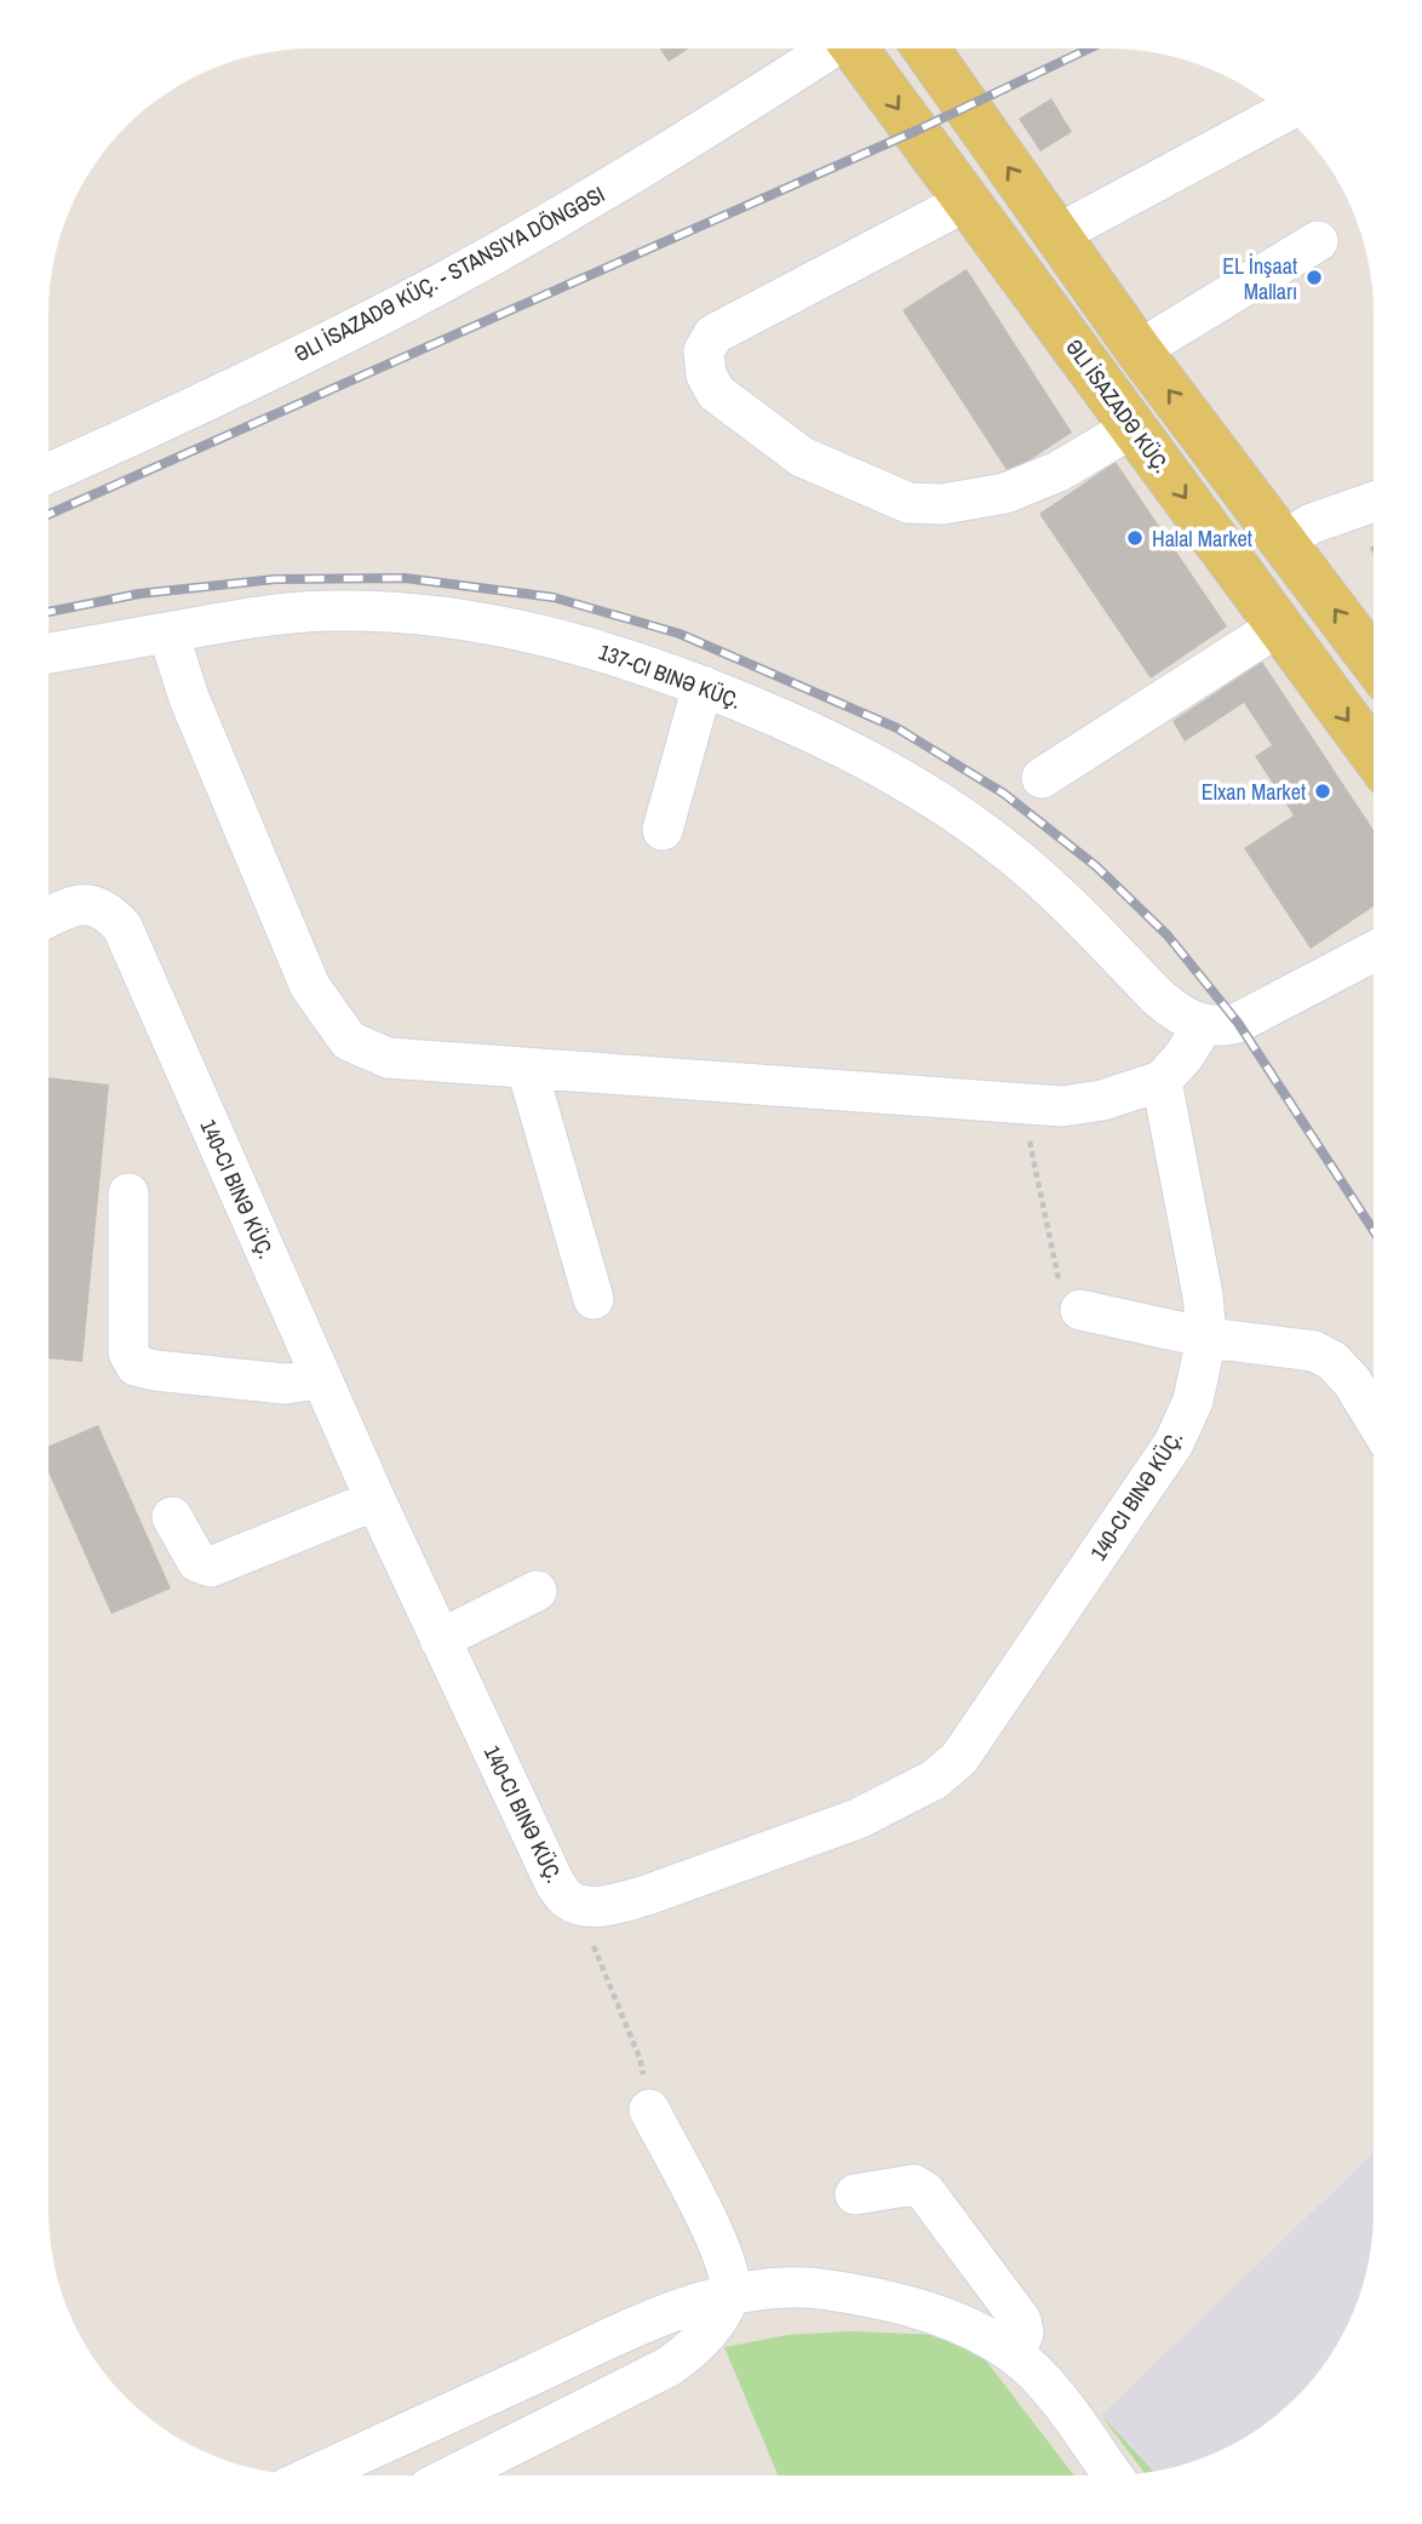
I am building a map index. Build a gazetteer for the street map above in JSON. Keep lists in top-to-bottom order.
{
  "streets": {
    "main road": ["ƏLI İSAZADƏ KÜÇ."],
    "street": ["ƏLI İSAZADƏ KÜÇ. - STANSIYA DÖNGƏSI", "137-CI BINƏ KÜÇ."]
  },
  "places": ["EL İnşaat Malları", "Halal Market", "Elxan Market"]
}
